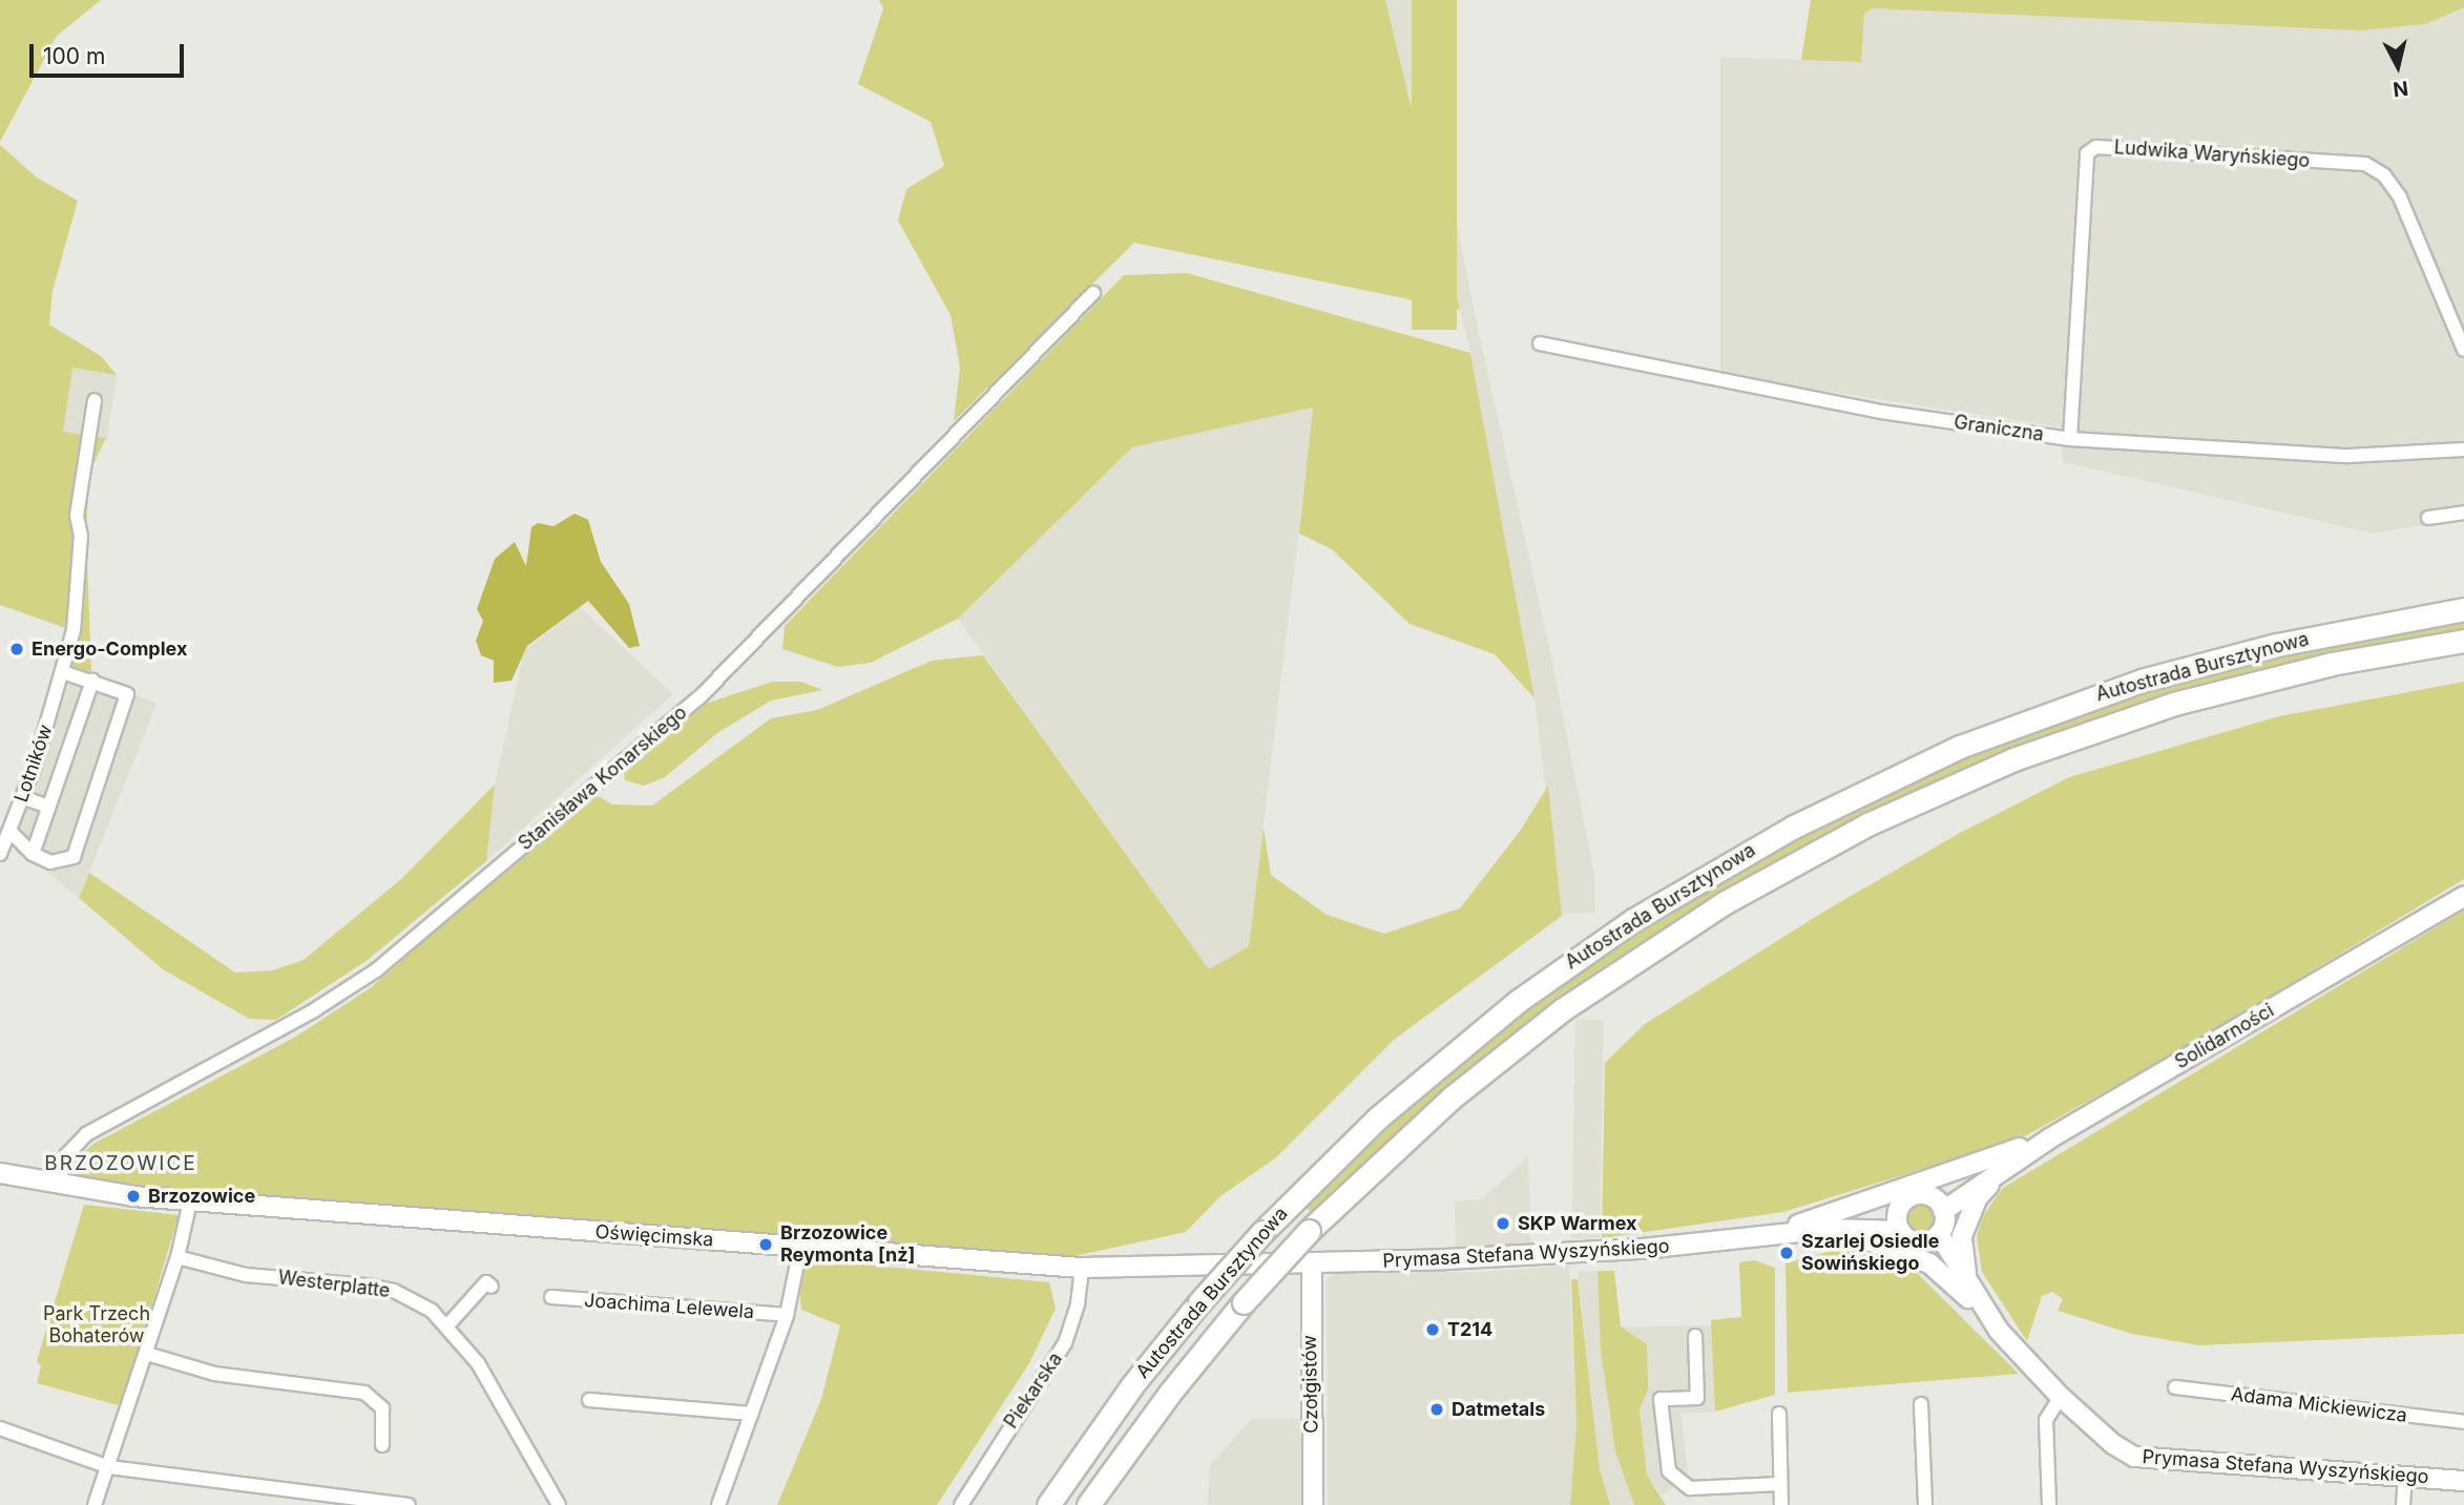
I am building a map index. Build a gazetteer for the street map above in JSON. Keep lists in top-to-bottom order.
{
  "streets": {
    "highway": ["Autostrada Bursztynowa"],
    "street": [
      "Ludwika Waryńskiego",
      "Graniczna",
      "Lotników",
      "Stanisława Konarskiego",
      "Solidarności",
      "Oświęcimska",
      "Prymasa Stefana Wyszyńskiego",
      "Westerplatte",
      "Joachima Lelewela",
      "Czołgistów",
      "Piekarska",
      "Adama Mickiewicza"
    ]
  },
  "crossings": [
    ["Ludwika Waryńskiego", "Graniczna"],
    ["Stanisława Konarskiego", "Oświęcimska"],
    ["Solidarności", "Prymasa Stefana Wyszyńskiego"],
    ["Oświęcimska", "Prymasa Stefana Wyszyńskiego"],
    ["Oświęcimska", "Czołgistów"],
    ["Oświęcimska", "Piekarska"],
    ["Prymasa Stefana Wyszyńskiego", "Czołgistów"]
  ],
  "districts": ["BRZOZOWICE"],
  "parks": ["Park Trzech Bohaterów"],
  "places": [
    "Energo-Complex",
    "Brzozowice",
    "SKP Warmex",
    "Brzozowice Reymonta [nż]",
    "Szarlej Osiedle Sowińskiego",
    "T214",
    "Datmetals"
  ],
  "scale_bar": "100 m",
  "north": "bottom"
}
